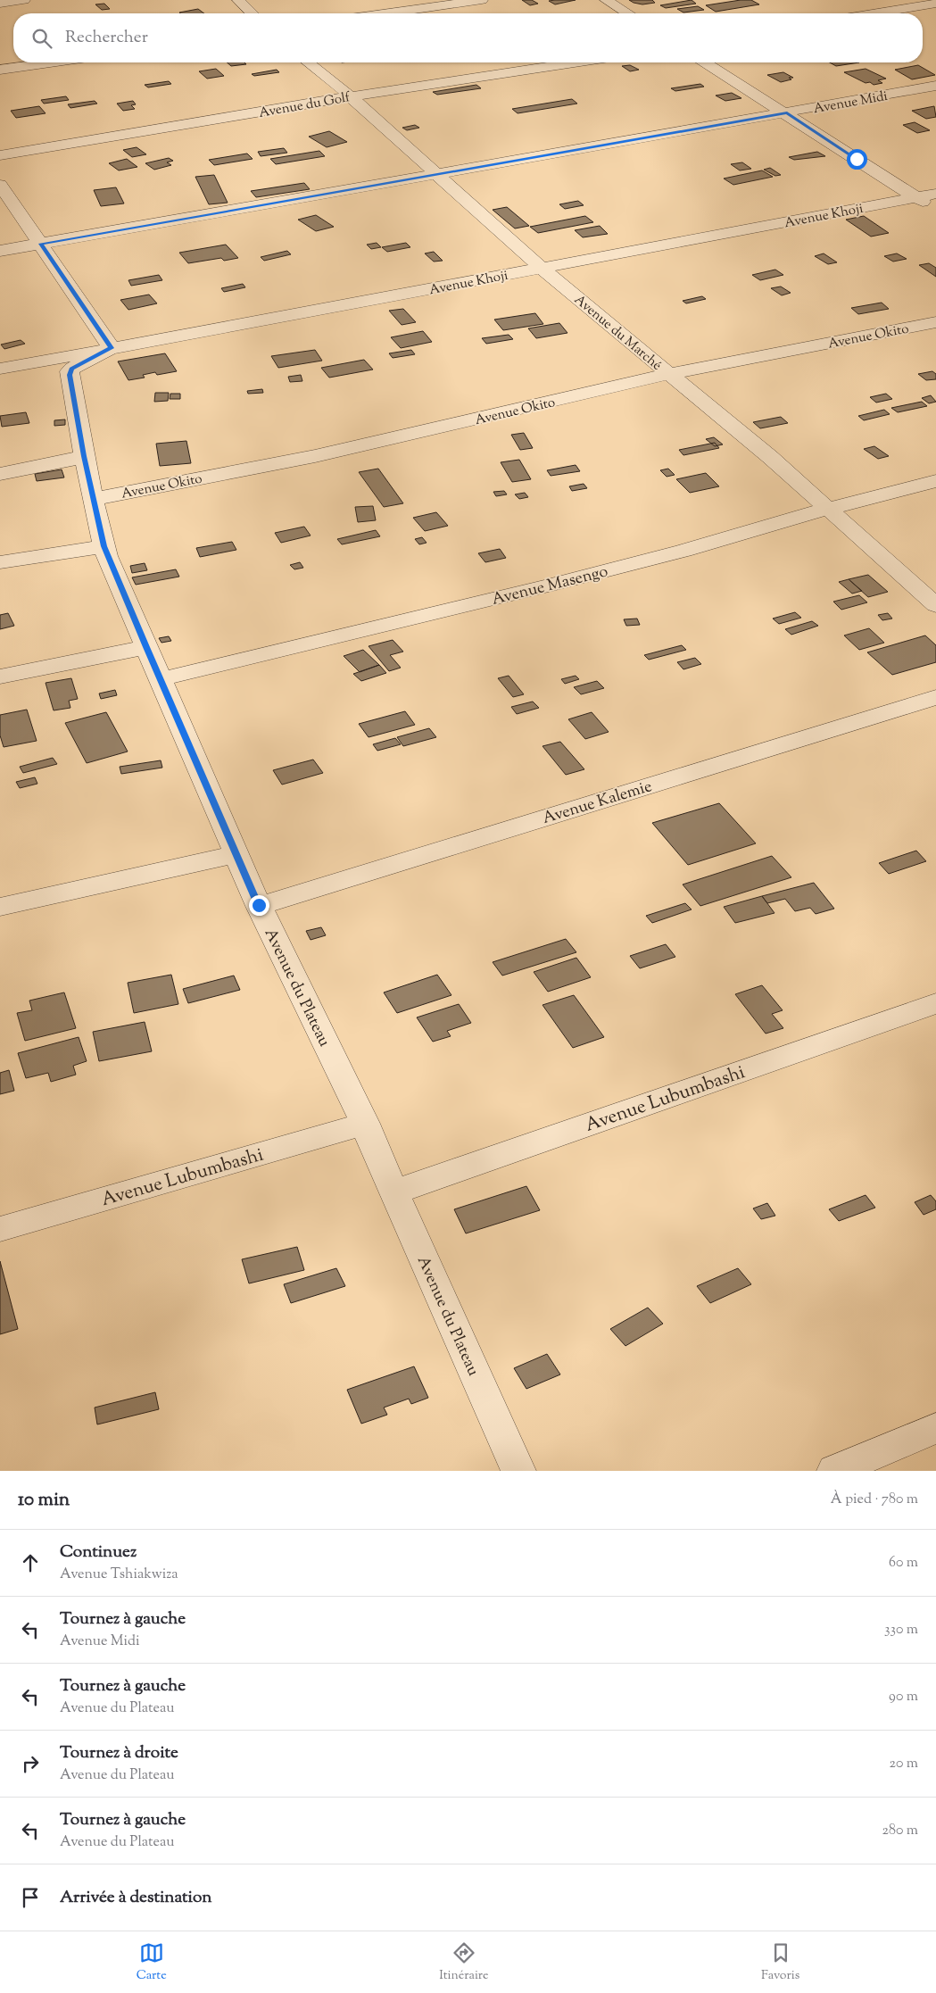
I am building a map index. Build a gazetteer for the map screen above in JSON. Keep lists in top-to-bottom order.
{
  "streets": {
    "street": [
      "Avenue Midi",
      "Avenue du Golf",
      "Avenue Khoji",
      "Avenue du Marché",
      "Avenue Okito",
      "Avenue Masengo",
      "Avenue Kalemie",
      "Avenue du Plateau",
      "Avenue Lubumbashi"
    ]
  },
  "crossings": [
    ["Avenue Midi", "Avenue du Marché"],
    ["Avenue du Golf", "Avenue du Marché"],
    ["Avenue Khoji", "Avenue du Marché"],
    ["Avenue Khoji", "Avenue du Plateau"],
    ["Avenue du Marché", "Avenue Okito"],
    ["Avenue du Marché", "Avenue Masengo"],
    ["Avenue Okito", "Avenue du Plateau"],
    ["Avenue Masengo", "Avenue du Plateau"],
    ["Avenue Kalemie", "Avenue du Plateau"],
    ["Avenue du Plateau", "Avenue Lubumbashi"]
  ],
  "page": {
    "search": "Rechercher",
    "heading": ["10 min", "À pied · 780 m"],
    "list": [
      ["Continuez", "Avenue Tshiakwiza", "60 m"],
      ["Tournez à gauche", "Avenue Midi", "330 m"],
      ["Tournez à gauche", "Avenue du Plateau", "90 m"],
      ["Tournez à droite", "Avenue du Plateau", "20 m"],
      ["Tournez à gauche", "Avenue du Plateau", "280 m"],
      "Arrivée à destination"
    ],
    "nav": ["Carte", "Itinéraire", "Favoris"]
  }
}
